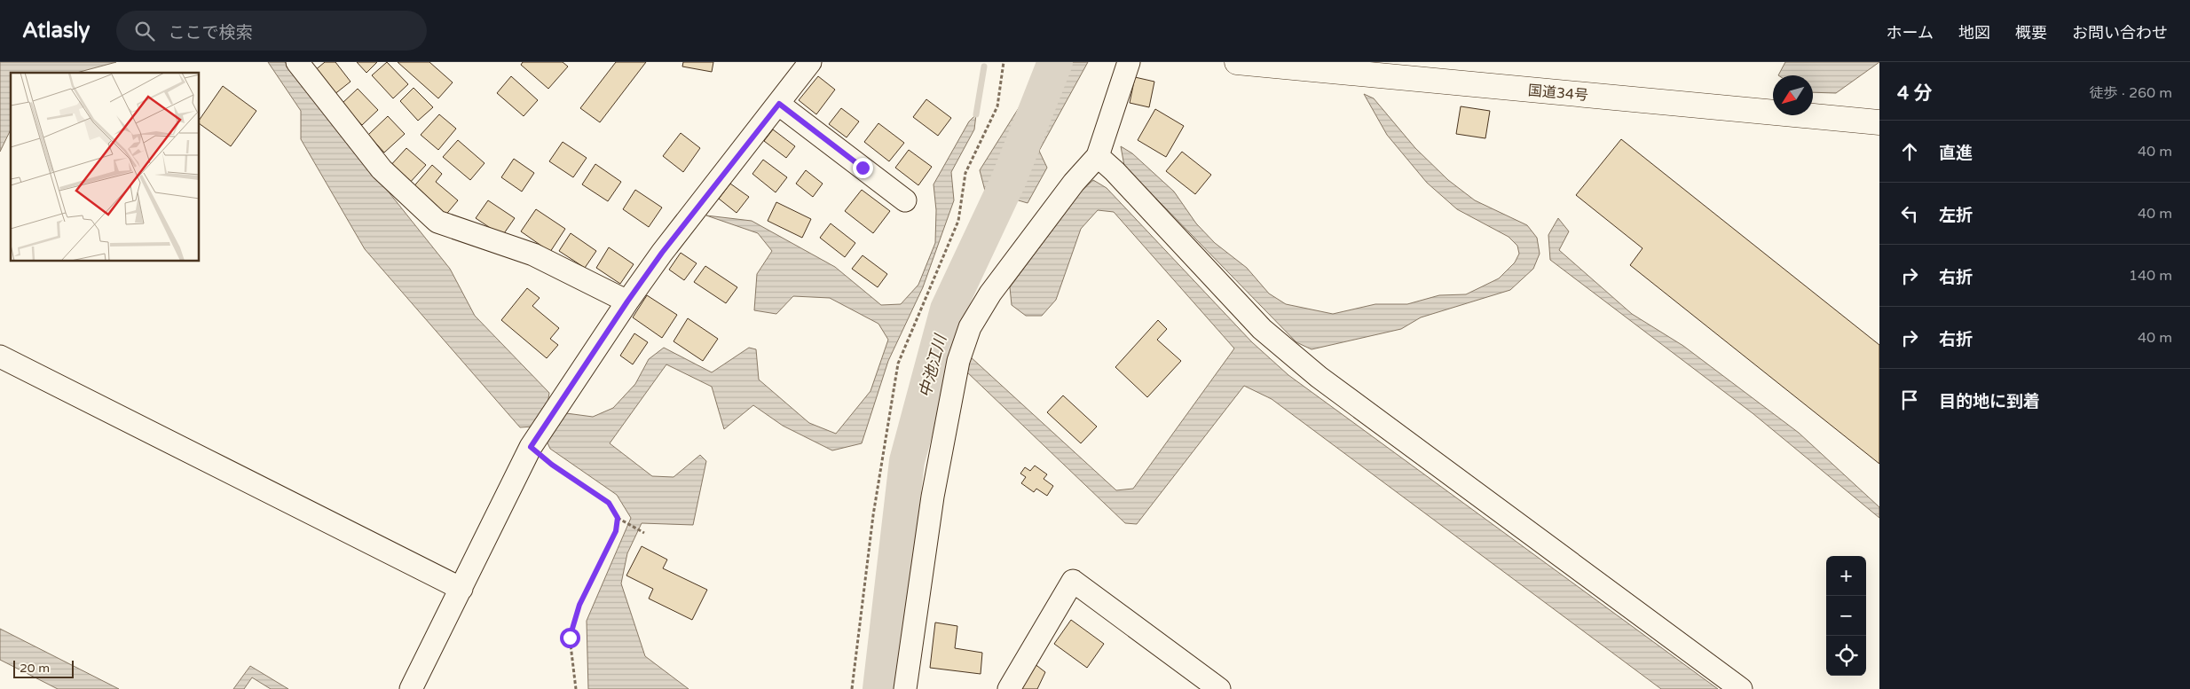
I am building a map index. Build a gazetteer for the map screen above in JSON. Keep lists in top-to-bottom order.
{
  "streets": {
    "highway": ["国道34号"]
  },
  "water": ["中池江川"],
  "scale_bar": "20 m",
  "north": "bottom left",
  "page": {
    "header": "Atlasly",
    "search": "ここで検索",
    "nav": [
      "ホーム",
      "地図",
      "概要",
      "お問い合わせ"
    ],
    "heading": ["4 分", "徒歩 · 260 m"],
    "list": [
      ["直進", "40 m"],
      ["左折", "40 m"],
      ["右折", "140 m"],
      ["右折", "40 m"],
      "目的地に到着"
    ],
    "map_buttons": ["+", "−"],
    "scale": "20 m"
  }
}
